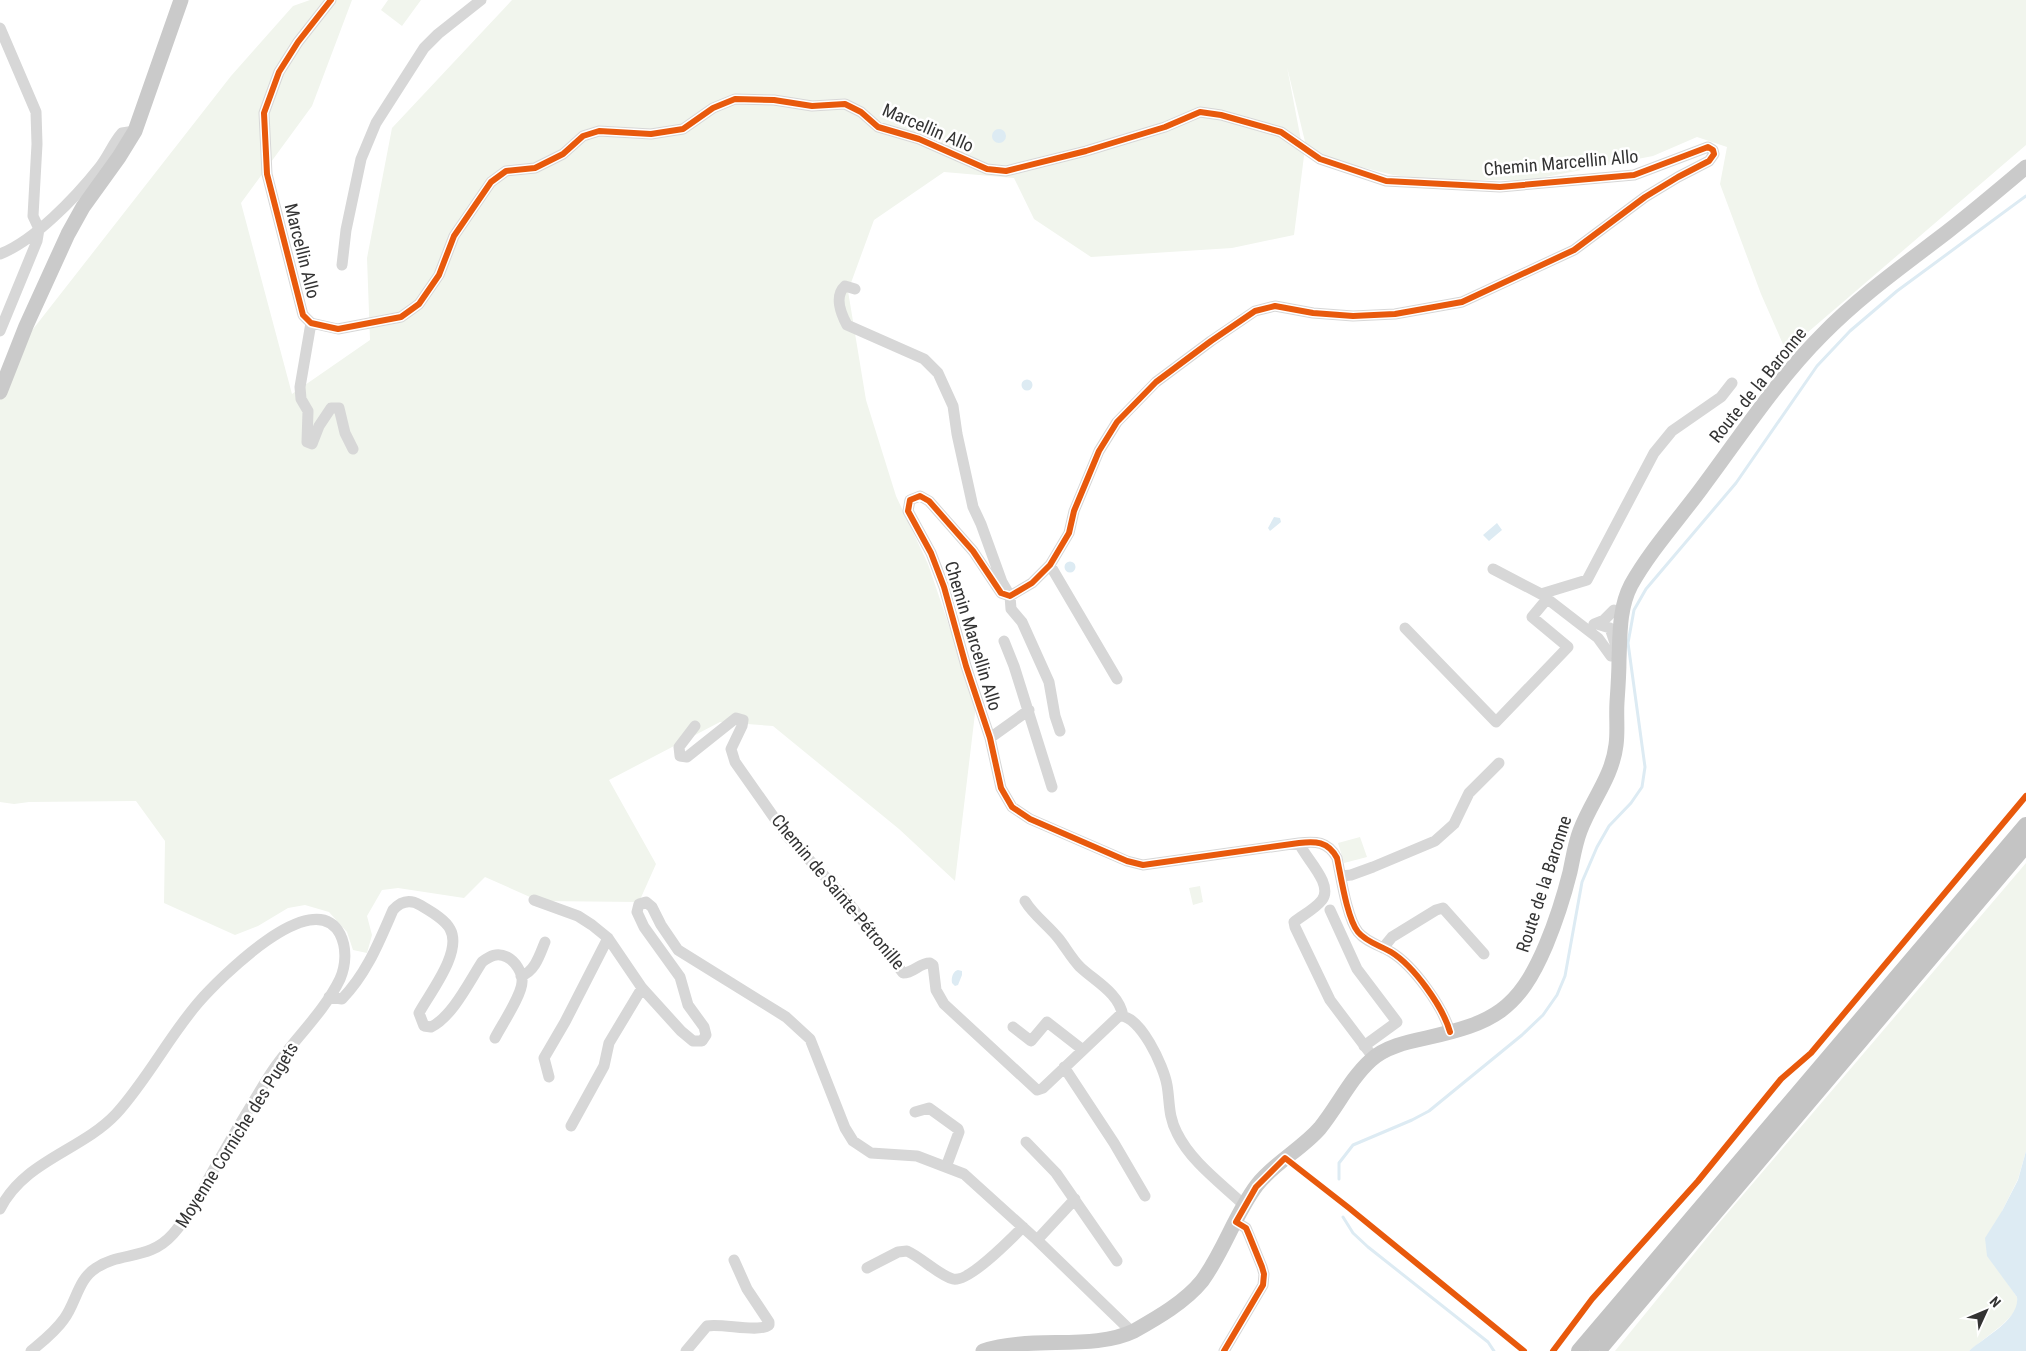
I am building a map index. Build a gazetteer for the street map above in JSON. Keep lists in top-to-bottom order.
{
  "streets": {
    "main road": ["Route de la Baronne"],
    "street": [
      "Marcellin Allo",
      "Chemin Marcellin Allo",
      "Chemin de Sainte-Pétronille",
      "Moyenne Corniche des Pugets"
    ]
  },
  "crossings": [
    ["Marcellin Allo", "Chemin Marcellin Allo"],
    ["Chemin Marcellin Allo", "Route de la Baronne"]
  ],
  "north": "top right"
}
